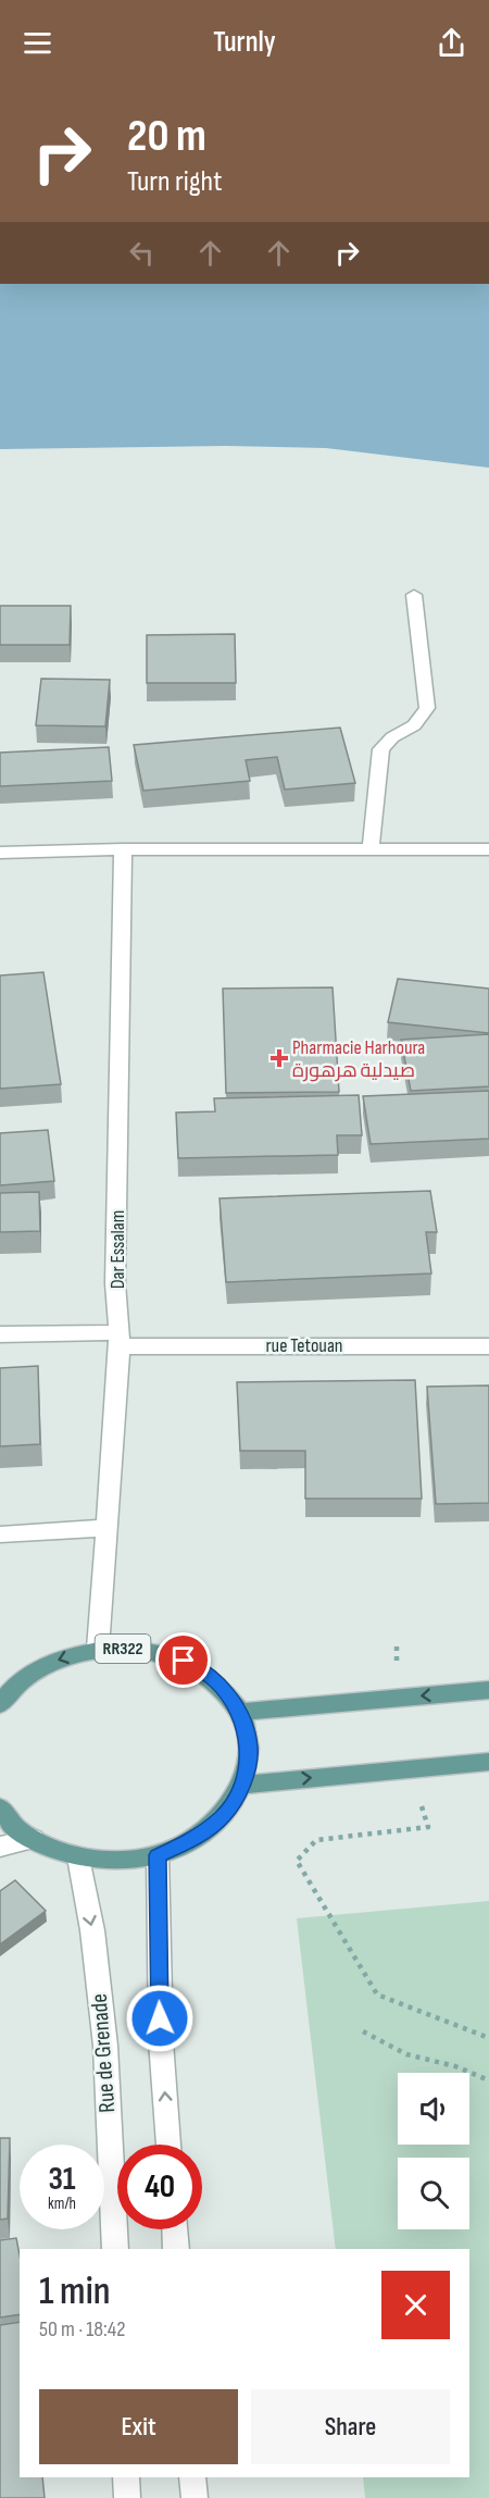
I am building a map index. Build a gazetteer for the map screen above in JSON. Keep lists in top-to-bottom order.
{
  "streets": {
    "main road": ["RR322"],
    "street": ["Dar Essalam", "rue Tetouan", "Rue de Grenade"]
  },
  "crossings": [
    ["Dar Essalam", "rue Tetouan"],
    ["Dar Essalam", "RR322"],
    ["RR322", "Rue de Grenade"]
  ],
  "places": {
    "health": ["Pharmacie Harhoura صيدلية هرهورة"]
  },
  "page": {
    "header": "Turnly",
    "turn": ["20 m", "Turn right"],
    "speed": "31 km/h",
    "limit": "40",
    "heading": ["1 min", "50 m · 18:42"],
    "buttons": ["Exit", "Share"]
  }
}
